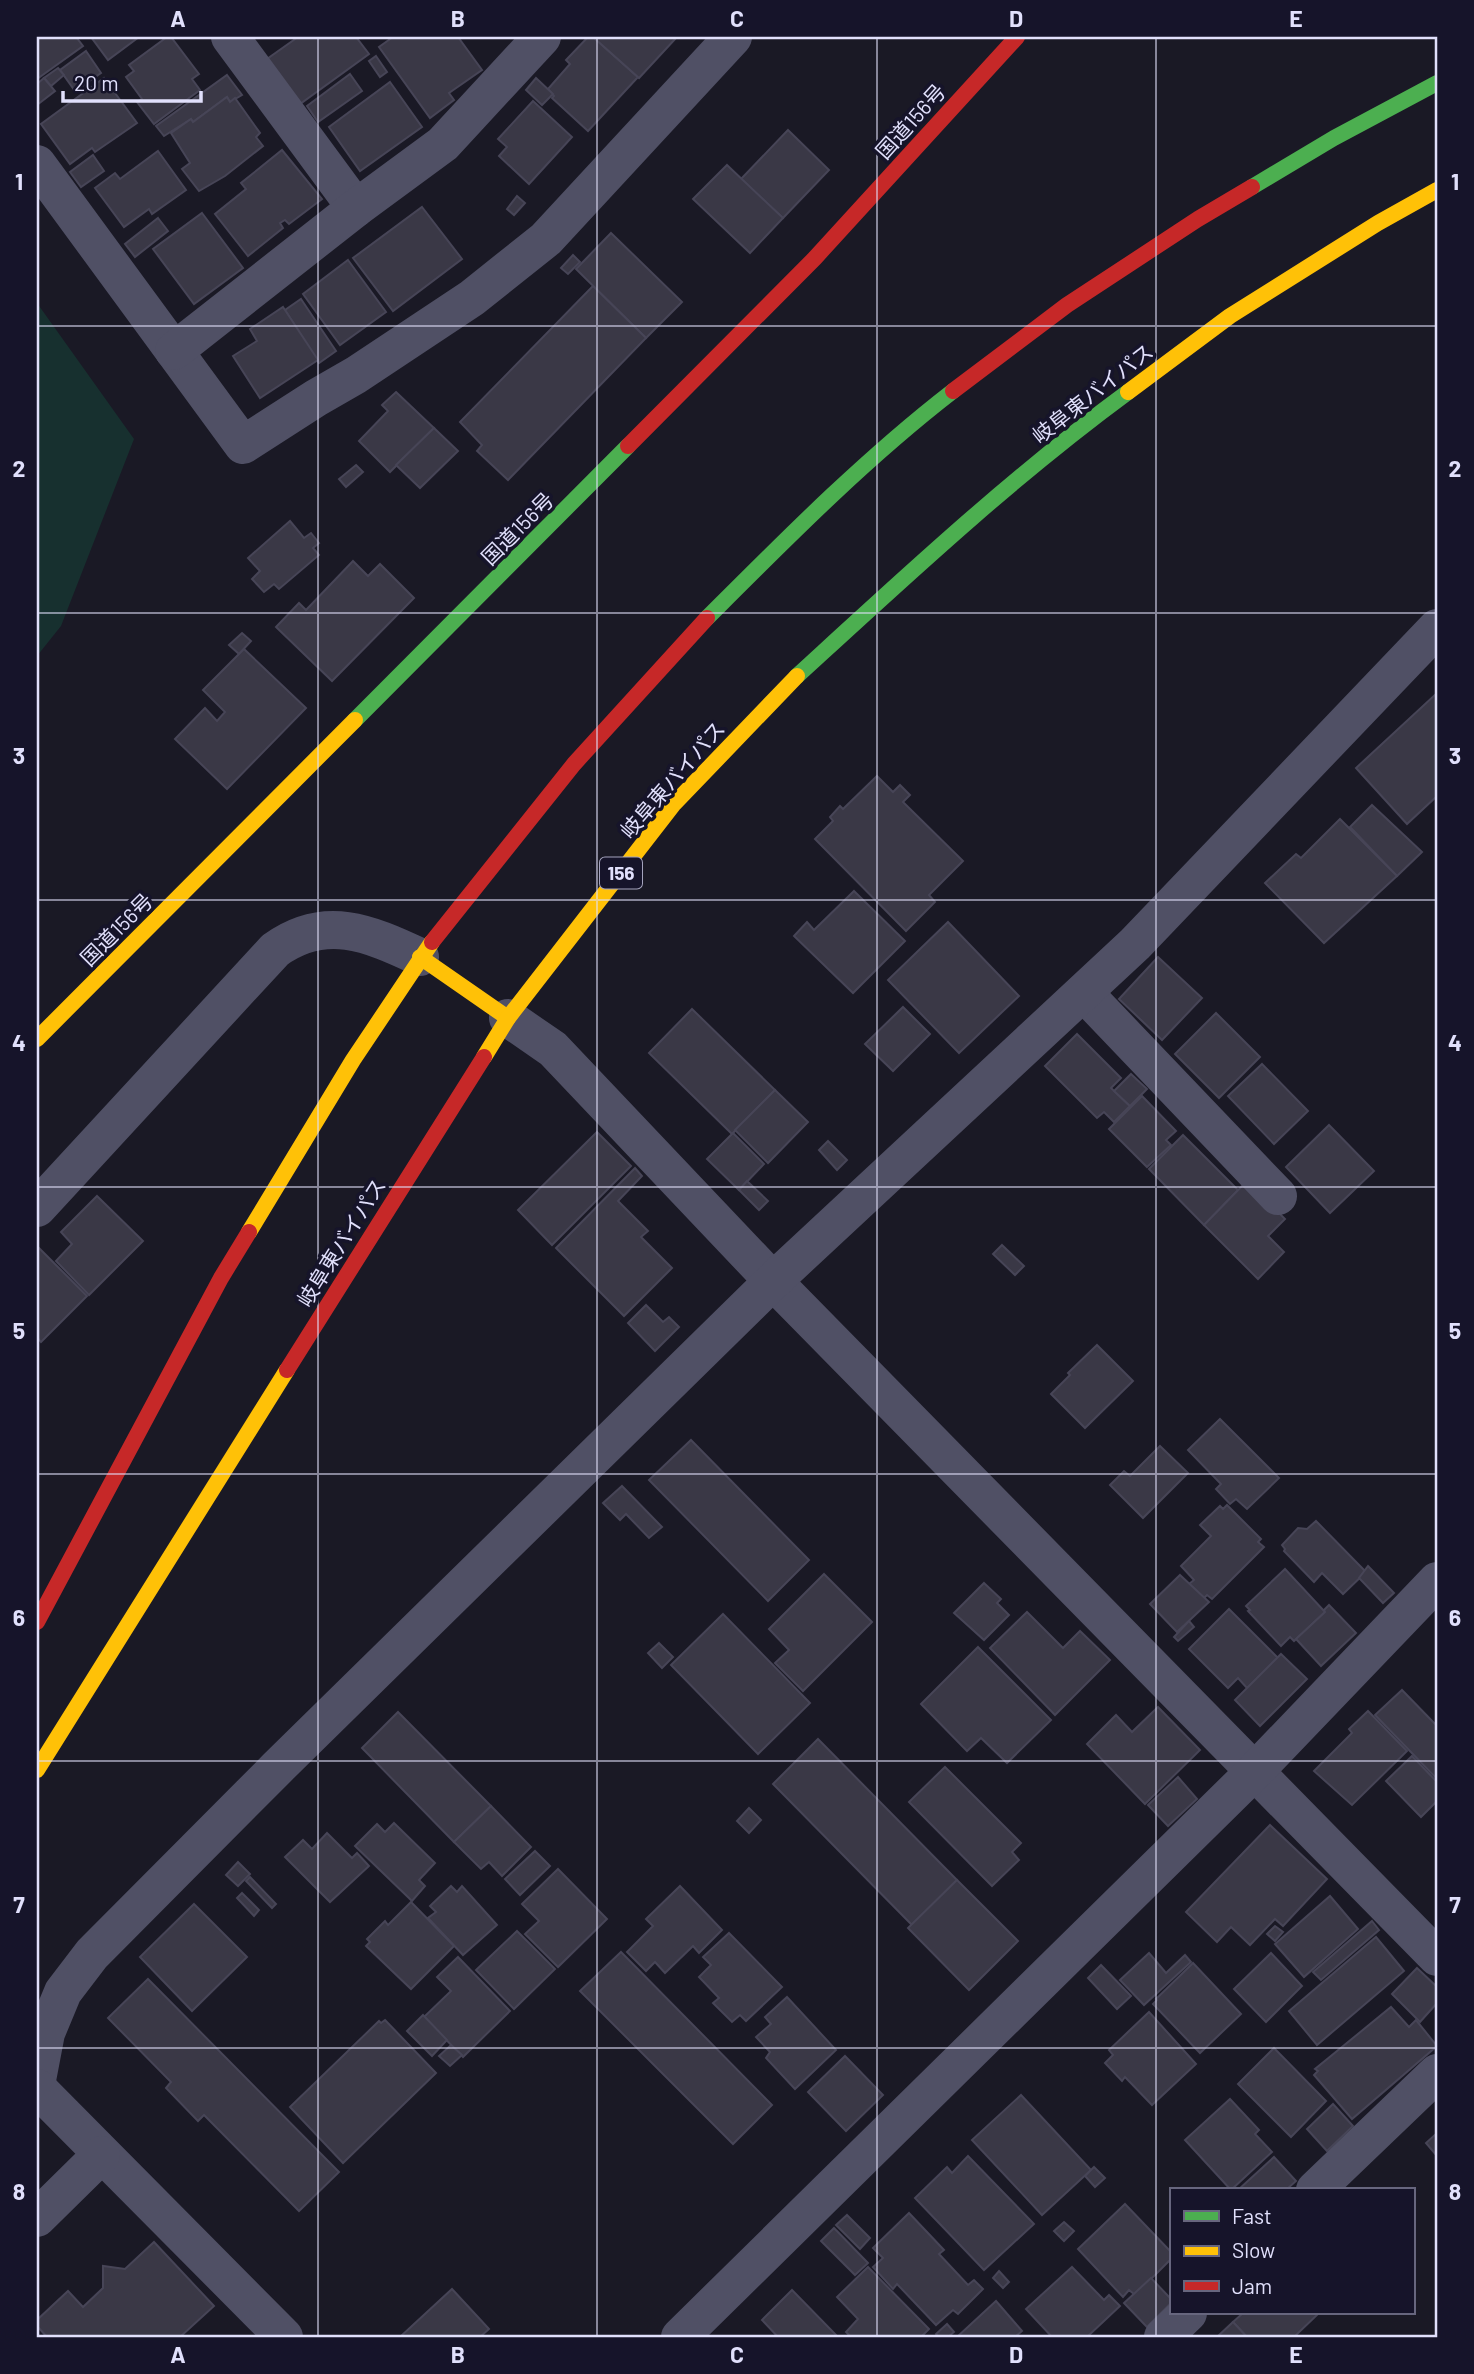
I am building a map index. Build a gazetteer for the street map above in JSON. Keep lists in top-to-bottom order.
{
  "streets": {
    "highway": ["国道156号", "岐阜東バイパス", "156"]
  },
  "legend": ["Fast", "Slow", "Jam"],
  "scale_bar": "20 m",
  "grid": {
    "columns": [
      "A",
      "B",
      "C",
      "D",
      "E"
    ],
    "rows": [
      "1",
      "2",
      "3",
      "4",
      "5",
      "6",
      "7",
      "8"
    ]
  }
}
